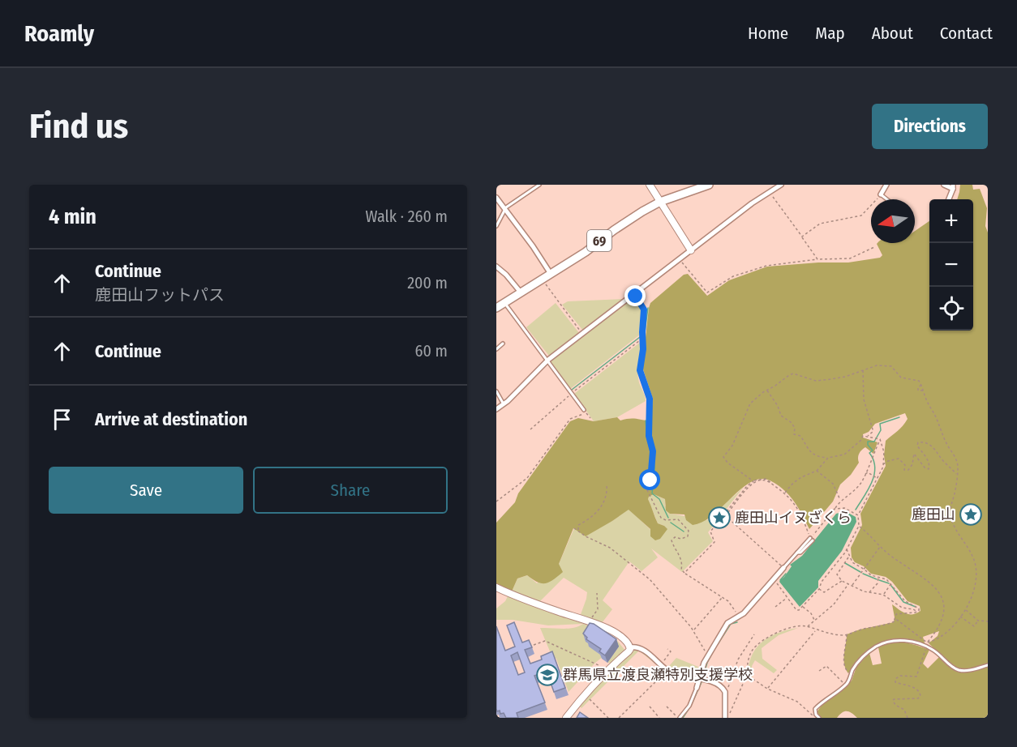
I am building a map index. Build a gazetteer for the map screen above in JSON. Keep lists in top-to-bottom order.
{
  "streets": {
    "main road": ["69"]
  },
  "places": {
    "place": ["鹿田山", "鹿田山イヌざくら"],
    "school or university": ["群馬県立渡良瀬特別支援学校"]
  },
  "north": "left",
  "page": {
    "header": "Roamly",
    "nav": [
      "Home",
      "Map",
      "About",
      "Contact"
    ],
    "buttons": [
      "Directions",
      ["Save", "Share"]
    ],
    "title": "Find us",
    "heading": ["4 min", "Walk · 260 m"],
    "map_buttons": ["+", "−"],
    "list": [
      ["Continue", "鹿田山フットパス", "200 m"],
      ["Continue", "60 m"],
      "Arrive at destination"
    ]
  }
}
